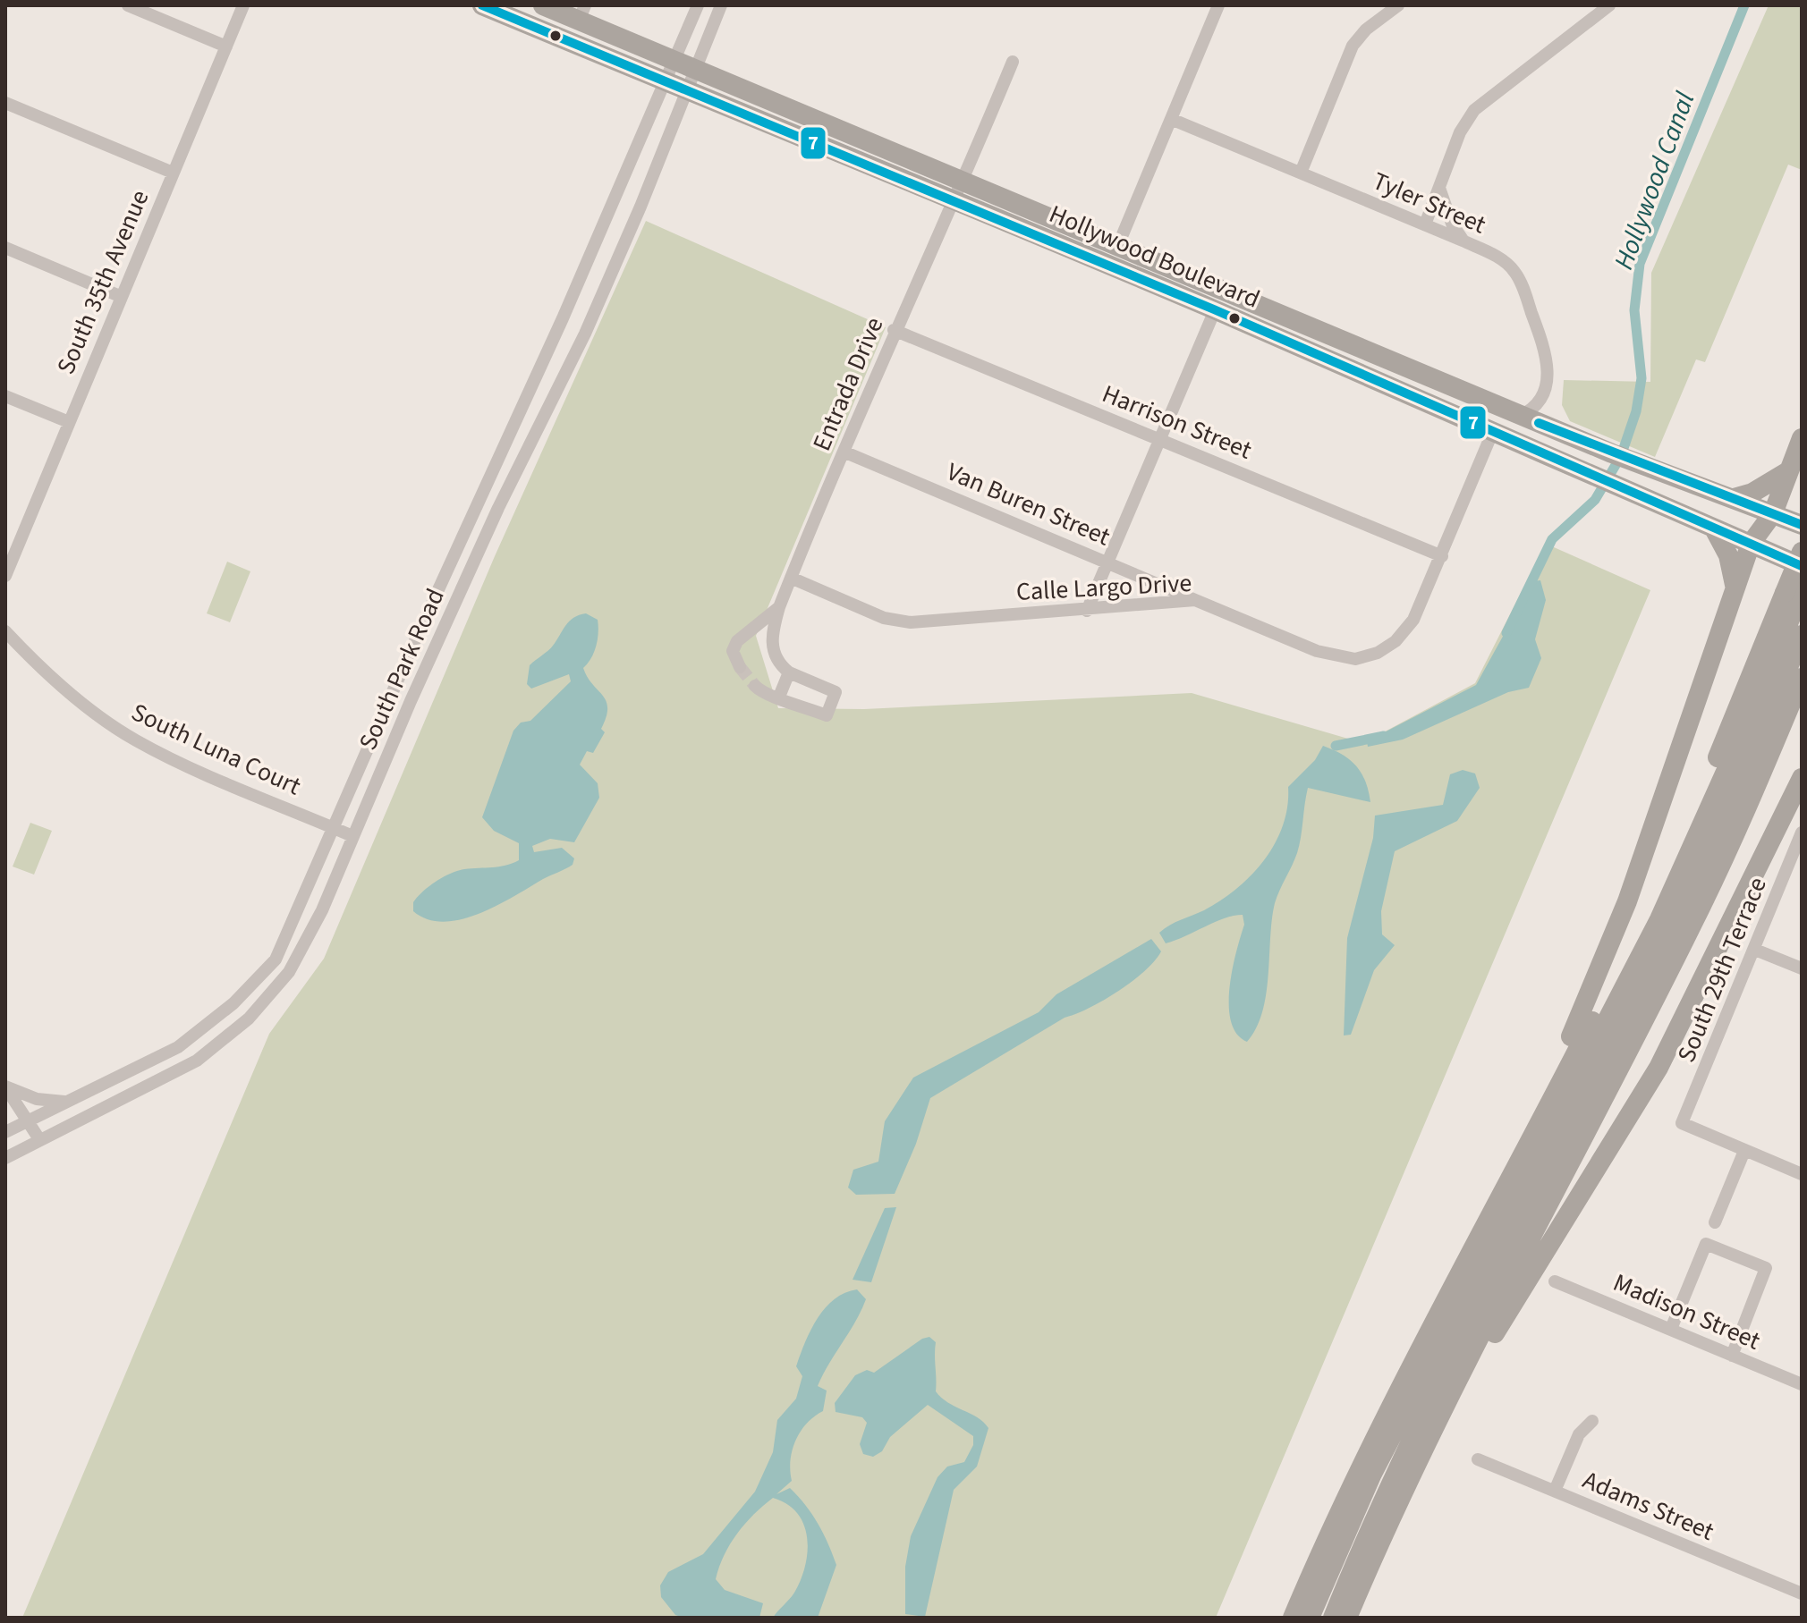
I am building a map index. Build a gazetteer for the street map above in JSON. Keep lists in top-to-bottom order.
{
  "streets": {
    "highway": ["Hollywood Boulevard"],
    "street": [
      "Tyler Street",
      "South 35th Avenue",
      "Entrada Drive",
      "Harrison Street",
      "Van Buren Street",
      "Calle Largo Drive",
      "South Park Road",
      "South Luna Court",
      "South 29th Terrace",
      "Madison Street",
      "Adams Street"
    ]
  },
  "crossings": [
    ["Tyler Street", "Hollywood Boulevard"],
    ["Hollywood Boulevard", "Entrada Drive"],
    ["Hollywood Boulevard", "Calle Largo Drive"],
    ["Hollywood Boulevard", "South Park Road"],
    ["Entrada Drive", "Harrison Street"],
    ["Entrada Drive", "Van Buren Street"],
    ["Entrada Drive", "Calle Largo Drive"],
    ["Harrison Street", "Calle Largo Drive"],
    ["Van Buren Street", "Calle Largo Drive"],
    ["South Park Road", "South Luna Court"]
  ],
  "water": ["Hollywood Canal"],
  "lines": ["transit line 7"]
}
